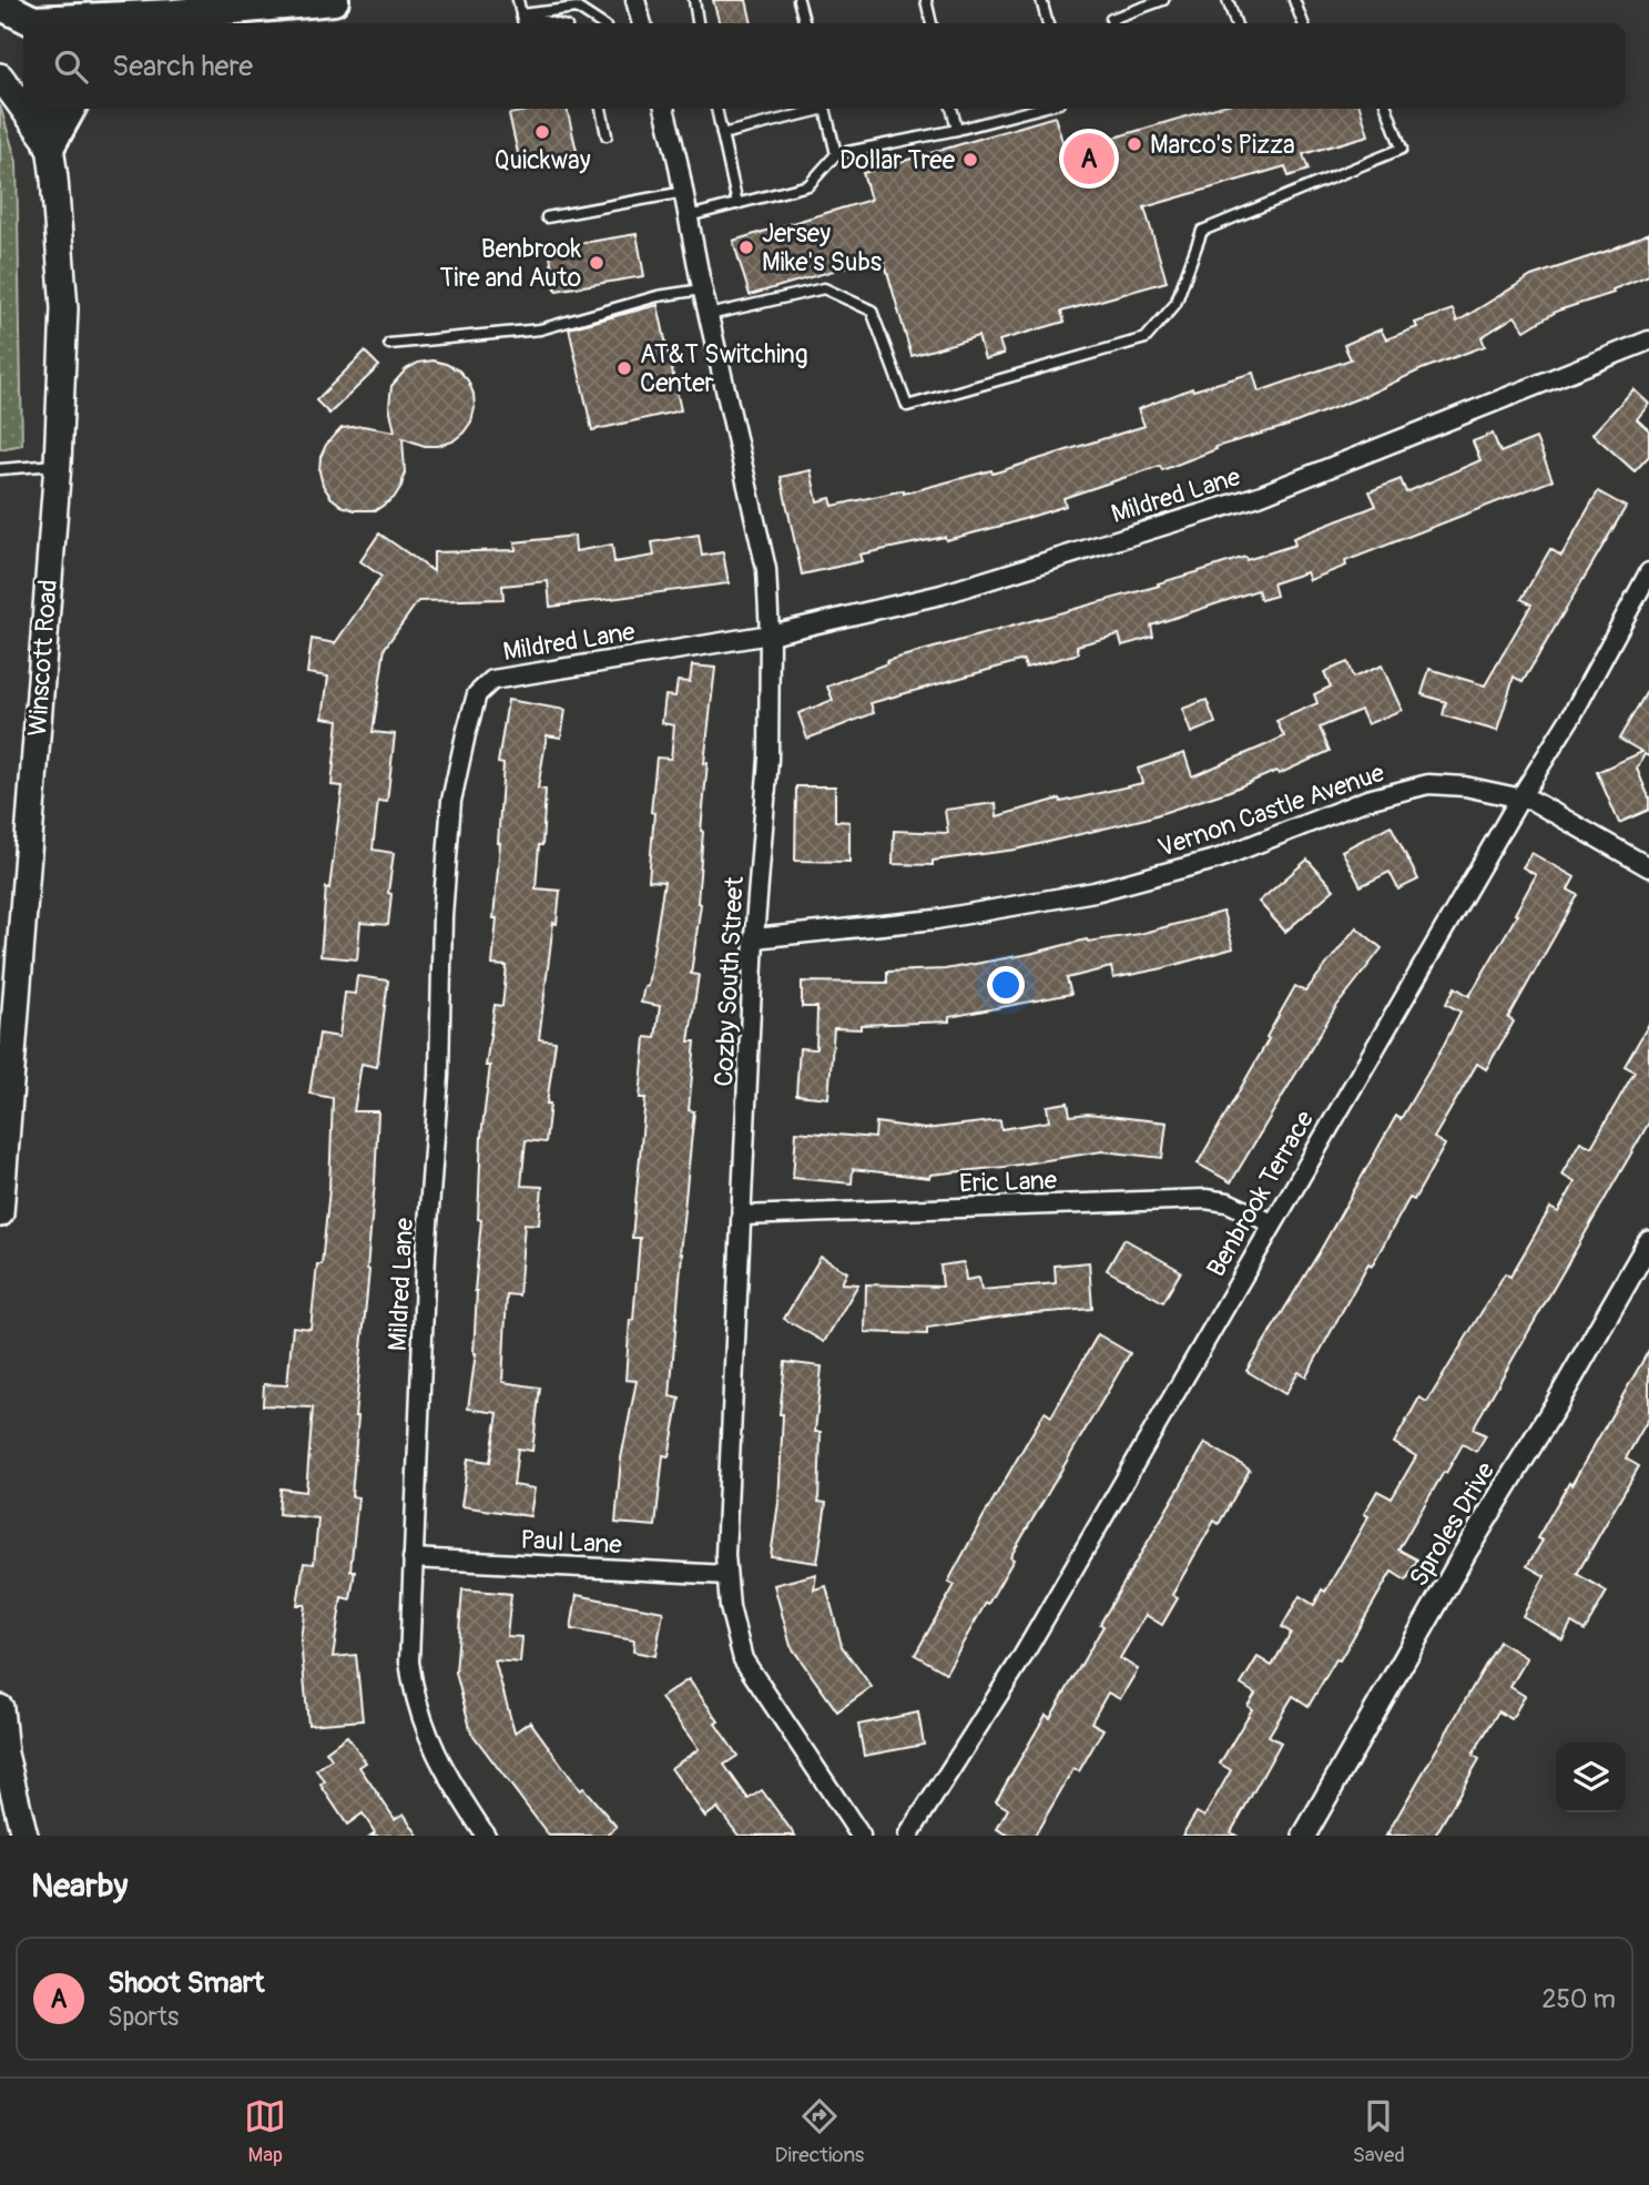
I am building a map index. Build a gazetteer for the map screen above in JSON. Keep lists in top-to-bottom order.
{
  "streets": {
    "main road": ["Winscott Road"],
    "street": [
      "Mildred Lane",
      "Vernon Castle Avenue",
      "Cozby South Street",
      "Eric Lane",
      "Benbrook Terrace",
      "Sproles Drive",
      "Paul Lane"
    ]
  },
  "crossings": [
    ["Mildred Lane", "Cozby South Street"],
    ["Mildred Lane", "Paul Lane"],
    ["Vernon Castle Avenue", "Cozby South Street"],
    ["Vernon Castle Avenue", "Benbrook Terrace"],
    ["Cozby South Street", "Eric Lane"],
    ["Cozby South Street", "Paul Lane"],
    ["Eric Lane", "Benbrook Terrace"]
  ],
  "places": [
    "Quickway",
    "Marco's Pizza",
    "Dollar Tree",
    "Jersey Mike's Subs",
    "Benbrook Tire and Auto",
    "AT&T Switching Center"
  ],
  "page": {
    "search": "Search here",
    "pins": "A",
    "heading": "Nearby",
    "list": [
      {
        "mark": "A",
        "name": "Shoot Smart",
        "note": "Sports",
        "value": "250 m"
      }
    ],
    "nav": ["Map", "Directions", "Saved"]
  }
}
